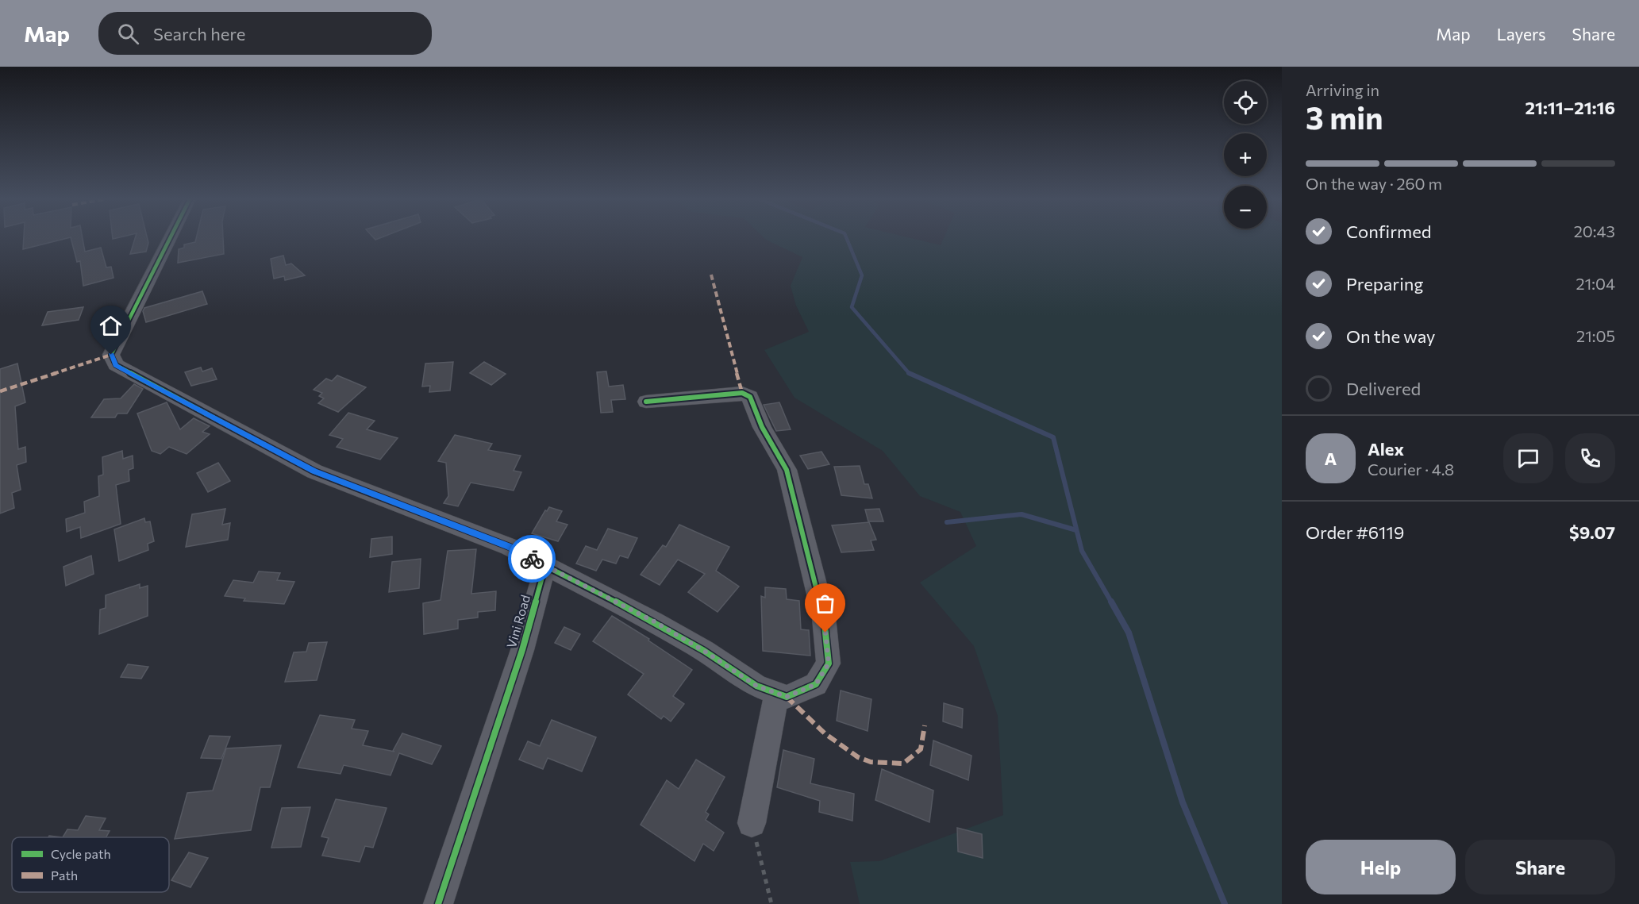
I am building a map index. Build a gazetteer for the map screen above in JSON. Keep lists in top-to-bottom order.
{
  "streets": {
    "street": ["Vini Road"]
  },
  "legend": ["Cycle path", "Path"],
  "page": {
    "header": "Map",
    "search": "Search here",
    "nav": ["Map", "Layers", "Share"],
    "heading": ["3 min", "Arriving in", "21:11–21:16"],
    "panel": [
      "Alex",
      "Courier · 4.8",
      "Order #6119",
      "$9.07"
    ],
    "map_buttons": ["+", "−"],
    "bar": "On the way · 260 m",
    "list": [
      ["Confirmed", "20:43"],
      ["Preparing", "21:04"],
      ["On the way", "21:05"],
      "Delivered"
    ],
    "round": "A",
    "buttons": ["Help", "Share"]
  }
}
